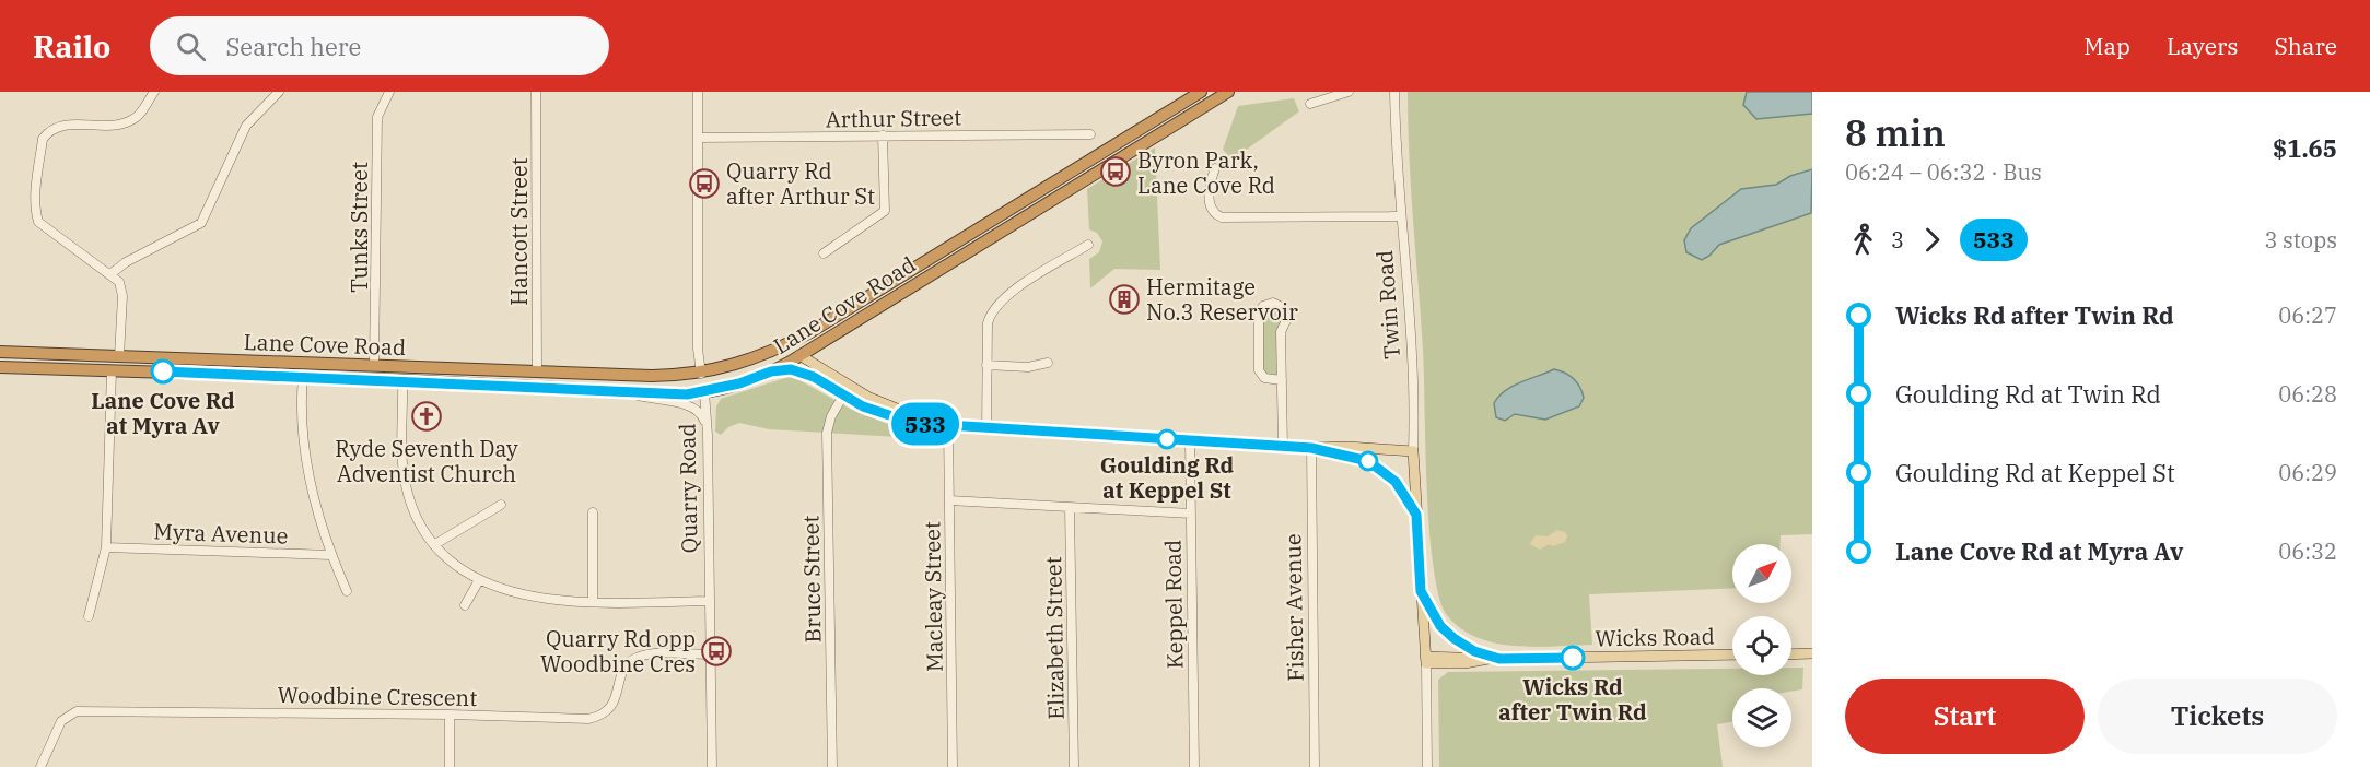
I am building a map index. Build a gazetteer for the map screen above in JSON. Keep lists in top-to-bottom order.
{
  "streets": {
    "highway": ["Lane Cove Road", "Quarry Road"],
    "main road": ["Twin Road", "Wicks Road"],
    "street": [
      "Arthur Street",
      "Tunks Street",
      "Hancott Street",
      "Myra Avenue",
      "Bruce Street",
      "Macleay Street",
      "Keppel Road",
      "Fisher Avenue",
      "Elizabeth Street",
      "Woodbine Crescent"
    ]
  },
  "crossings": [
    ["Arthur Street", "Quarry Road"],
    ["Tunks Street", "Lane Cove Road"],
    ["Hancott Street", "Lane Cove Road"],
    ["Lane Cove Road", "Quarry Road"],
    ["Lane Cove Road", "Myra Avenue"],
    ["Twin Road", "Wicks Road"],
    ["Quarry Road", "Woodbine Crescent"]
  ],
  "places": {
    "bus stop": ["Byron Park, Lane Cove Rd", "Quarry Rd after Arthur St", "Quarry Rd opp Woodbine Cres"],
    "building": ["Hermitage No.3 Reservoir"],
    "other": ["Lane Cove Rd at Myra Av", "Goulding Rd at Keppel St", "Wicks Rd after Twin Rd"],
    "church": ["Ryde Seventh Day Adventist Church"]
  },
  "lines": ["bus line 533"],
  "north": "top right",
  "page": {
    "header": "Railo",
    "search": "Search here",
    "nav": ["Map", "Layers", "Share"],
    "on_map": "533",
    "heading": ["8 min", "06:24 – 06:32 · Bus", "$1.65"],
    "legs": ["3", "533", "3 stops"],
    "list": [
      {
        "name": "Wicks Rd after Twin Rd",
        "value": "06:27"
      },
      {
        "name": "Goulding Rd at Twin Rd",
        "value": "06:28"
      },
      {
        "name": "Goulding Rd at Keppel St",
        "value": "06:29"
      },
      {
        "name": "Lane Cove Rd at Myra Av",
        "value": "06:32"
      }
    ],
    "buttons": ["Start", "Tickets"]
  }
}
